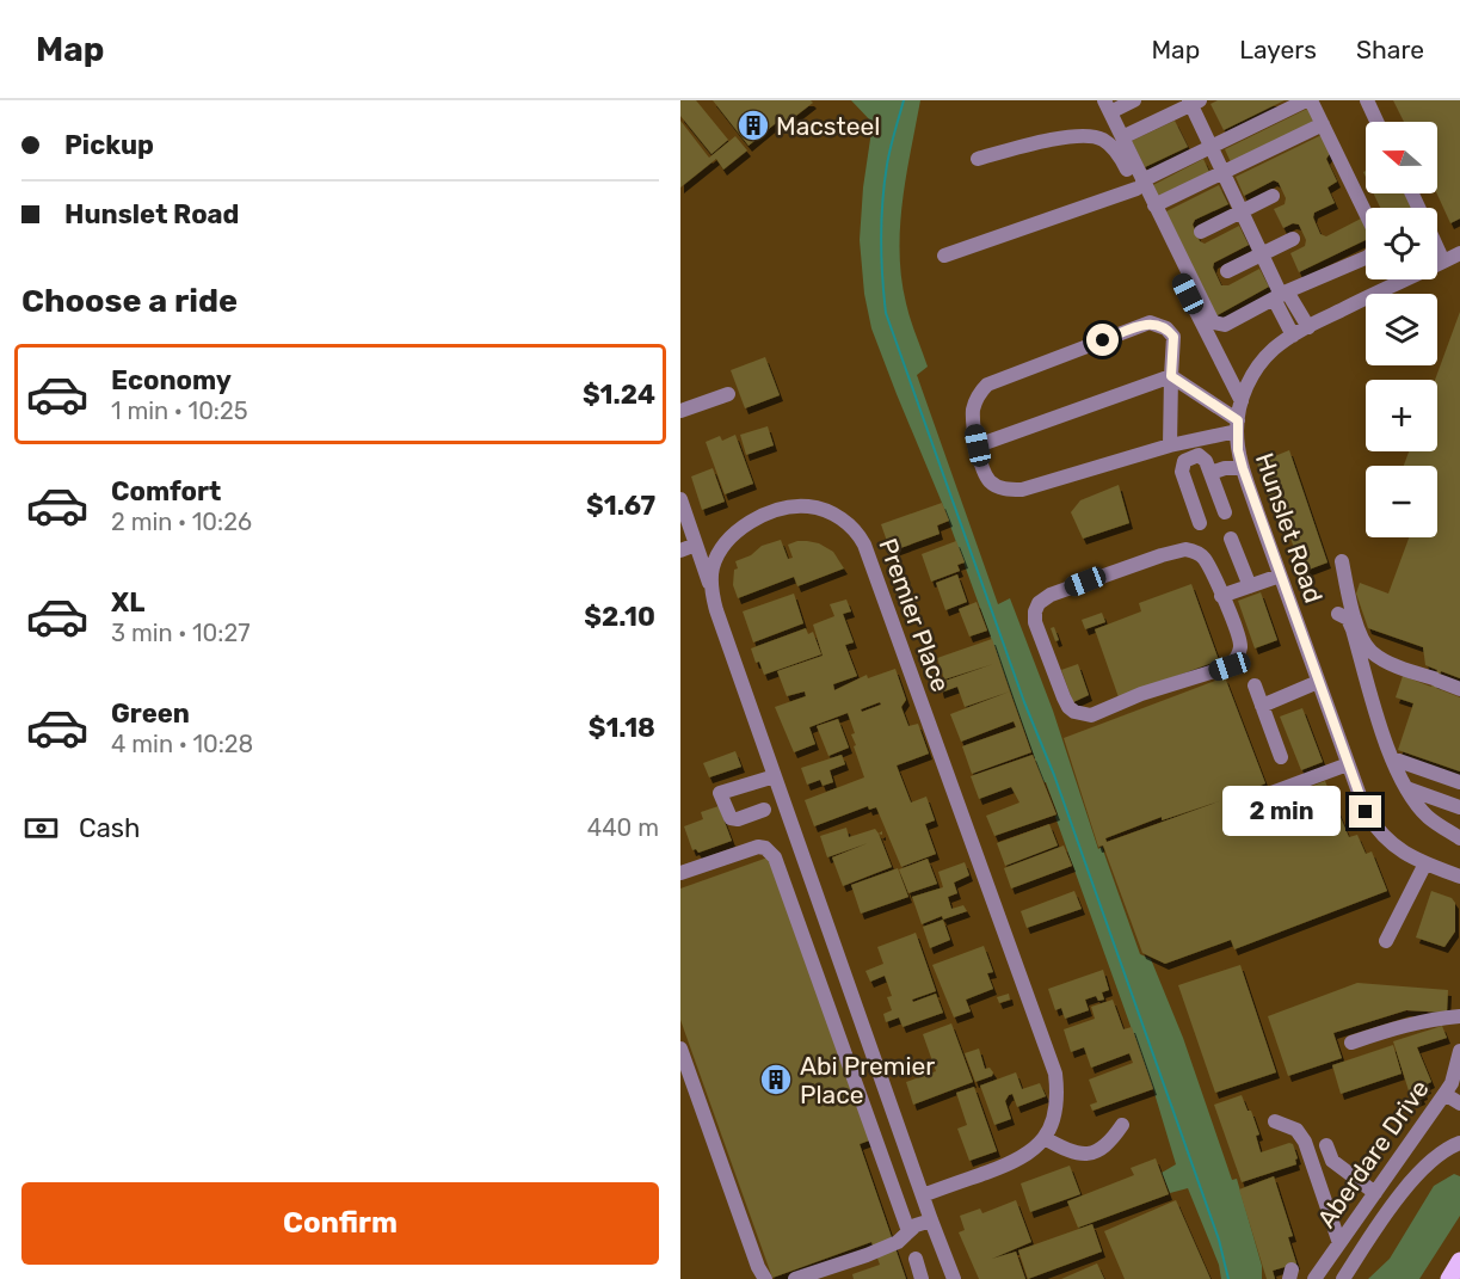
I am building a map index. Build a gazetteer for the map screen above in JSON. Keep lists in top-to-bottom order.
{
  "streets": {
    "street": ["Hunslet Road", "Premier Place", "Aberdare Drive"]
  },
  "places": {
    "building": ["Macsteel", "Abi Premier Place"]
  },
  "north": "left",
  "page": {
    "header": "Map",
    "nav": ["Map", "Layers", "Share"],
    "banner": ["Pickup", "Hunslet Road"],
    "map_buttons": ["+", "−"],
    "heading": "Choose a ride",
    "list": [
      {
        "name": "Economy",
        "note": "1 min · 10:25",
        "value": "$1.24"
      },
      {
        "name": "Comfort",
        "note": "2 min · 10:26",
        "value": "$1.67"
      },
      {
        "name": "XL",
        "note": "3 min · 10:27",
        "value": "$2.10"
      },
      {
        "name": "Green",
        "note": "4 min · 10:28",
        "value": "$1.18"
      }
    ],
    "bubble": "2 min",
    "pay": ["Cash", "440 m"],
    "buttons": "Confirm"
  }
}
